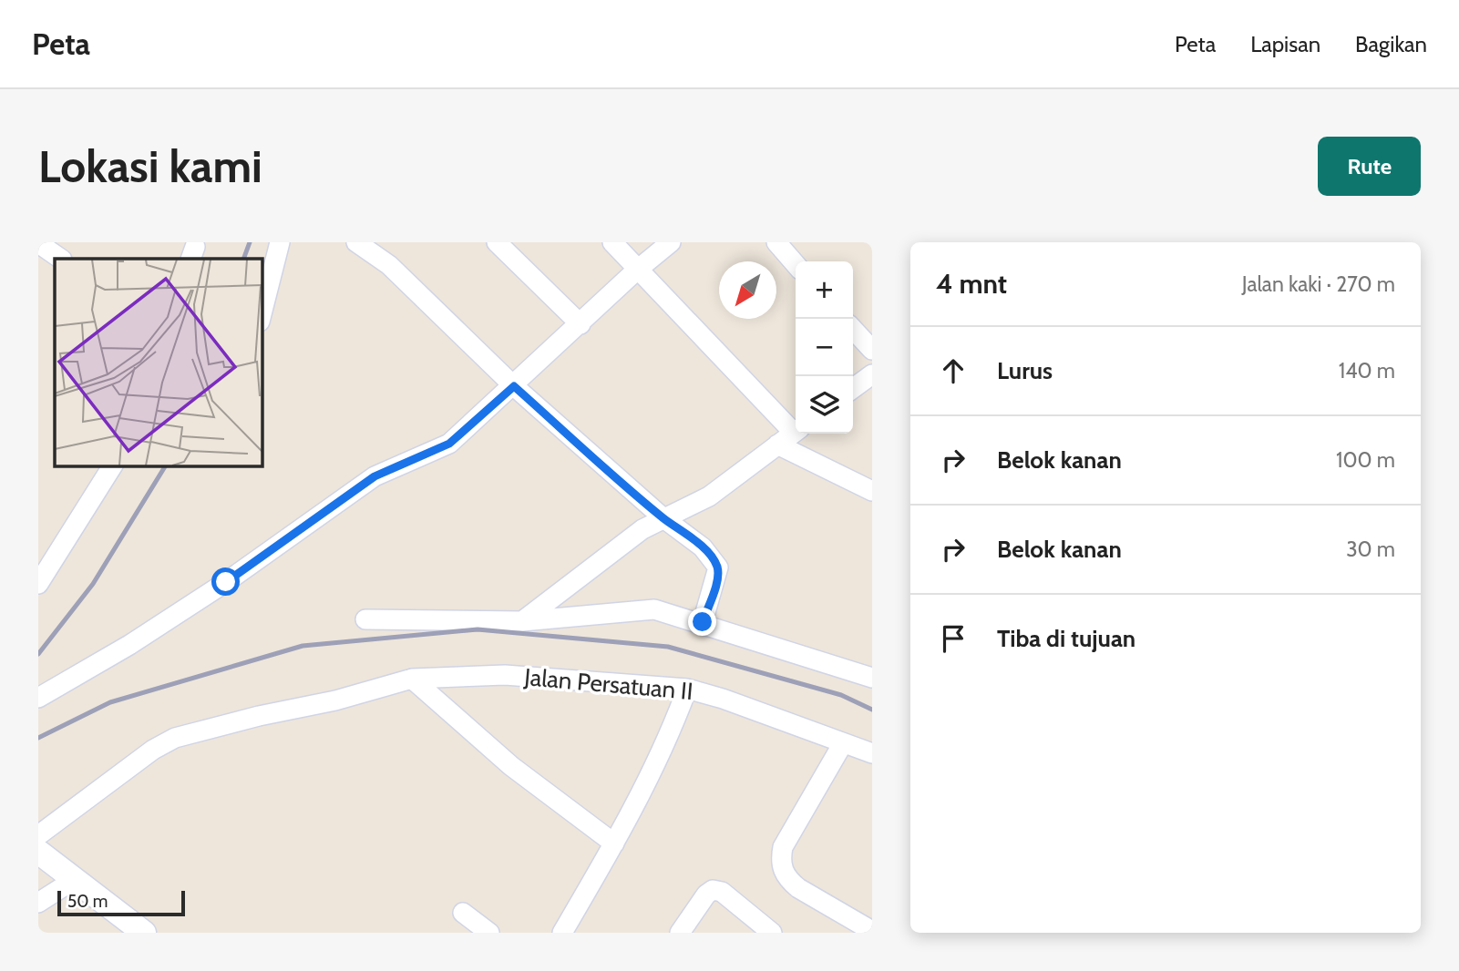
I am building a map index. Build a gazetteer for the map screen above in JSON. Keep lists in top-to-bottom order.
{
  "streets": {
    "street": ["Jalan Persatuan II"]
  },
  "scale_bar": "50 m",
  "north": "bottom left",
  "page": {
    "header": "Peta",
    "nav": ["Peta", "Lapisan", "Bagikan"],
    "buttons": "Rute",
    "title": "Lokasi kami",
    "heading": ["4 mnt", "Jalan kaki · 270 m"],
    "map_buttons": ["+", "−"],
    "list": [
      ["Lurus", "140 m"],
      ["Belok kanan", "100 m"],
      ["Belok kanan", "30 m"],
      "Tiba di tujuan"
    ],
    "scale": "50 m"
  }
}
